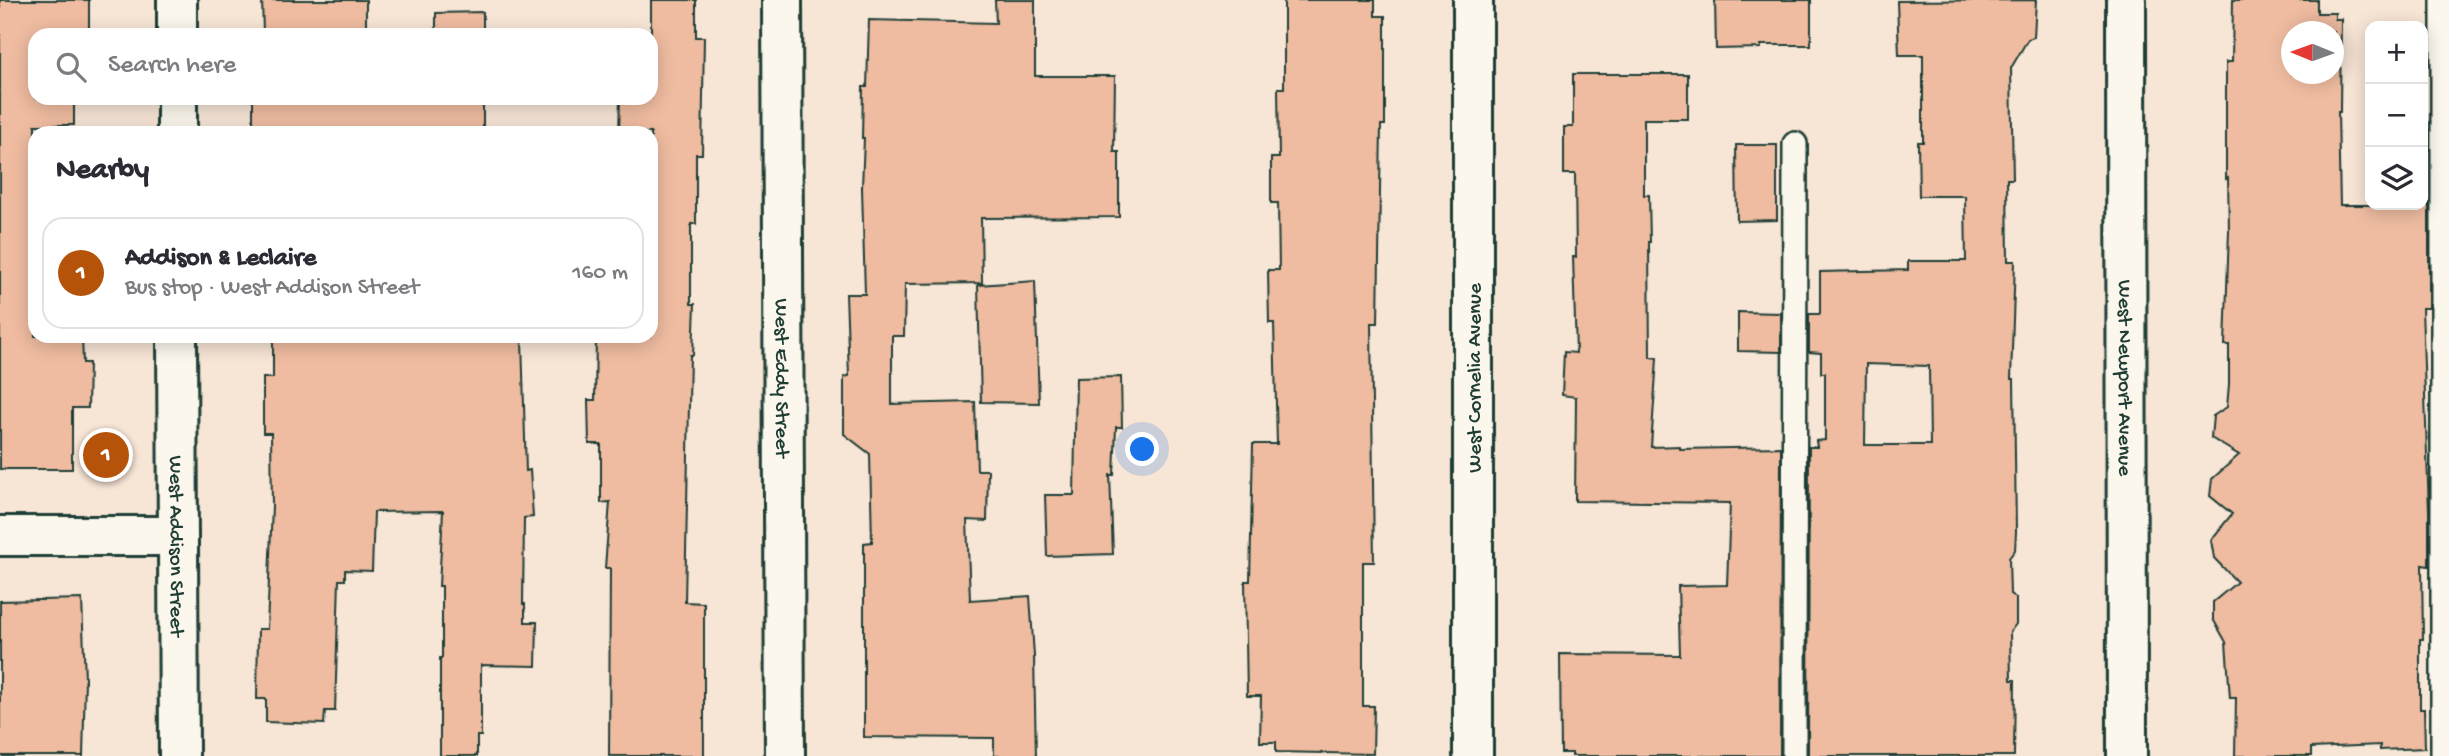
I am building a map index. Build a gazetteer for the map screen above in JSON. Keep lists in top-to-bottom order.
{
  "streets": {
    "street": [
      "West Eddy Street",
      "West Cornelia Avenue",
      "West Newport Avenue",
      "West Addison Street"
    ]
  },
  "north": "left",
  "page": {
    "map_buttons": ["+", "−"],
    "search": "Search here",
    "heading": "Nearby",
    "list": [
      {
        "mark": "1",
        "name": "Addison & Leclaire",
        "note": "Bus stop · West Addison Street",
        "value": "160 m"
      }
    ],
    "pins": "1"
  }
}
